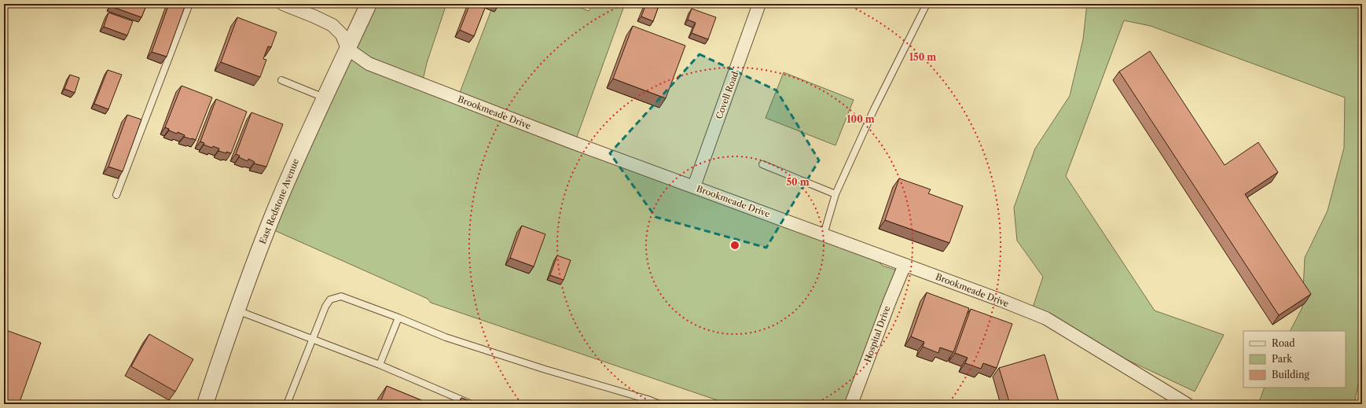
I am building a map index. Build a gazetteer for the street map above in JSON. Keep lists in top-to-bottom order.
{
  "streets": {
    "street": [
      "Covell Road",
      "Brookmeade Drive",
      "East Redstone Avenue",
      "Hospital Drive"
    ]
  },
  "crossings": [
    ["Covell Road", "Brookmeade Drive"],
    ["Brookmeade Drive", "East Redstone Avenue"],
    ["Brookmeade Drive", "Hospital Drive"]
  ],
  "legend": ["Road", "Park", "Building"],
  "rings": ["150 m", "100 m", "50 m"]
}
